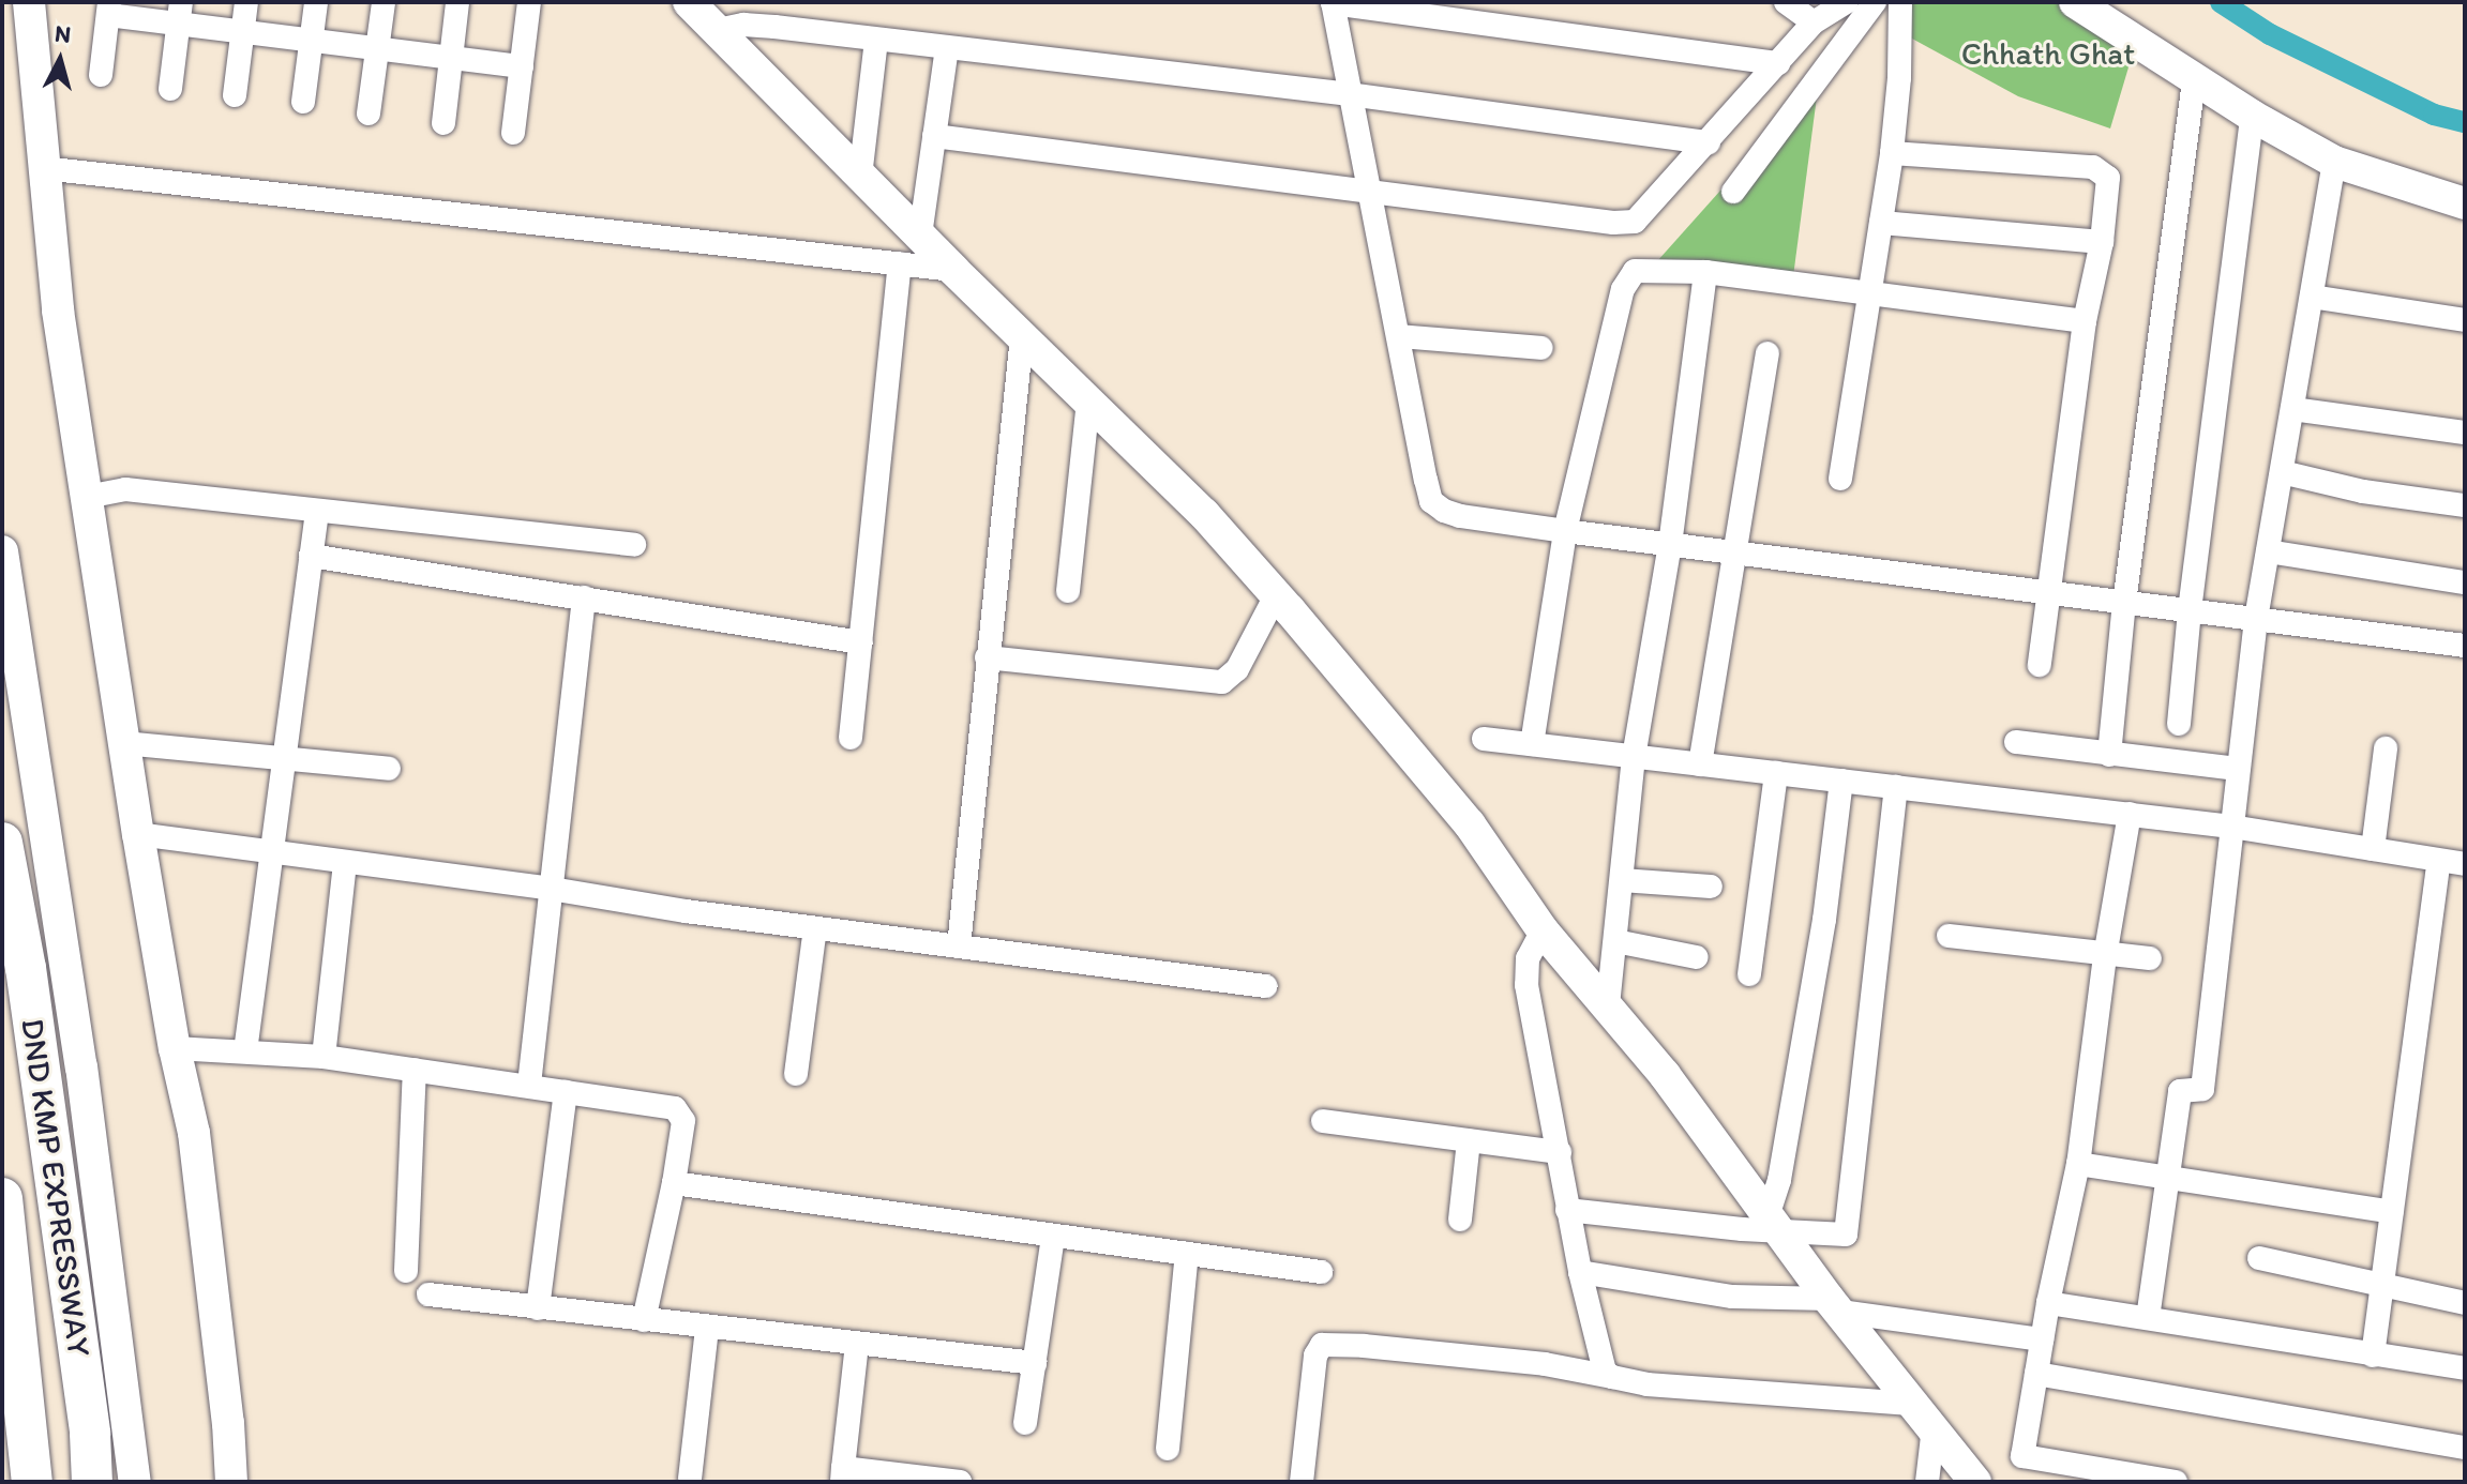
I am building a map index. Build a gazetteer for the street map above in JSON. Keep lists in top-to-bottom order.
{
  "streets": {
    "highway": ["DND KMP EXPRESSWAY"]
  },
  "parks": ["Chhath Ghat"],
  "north": "top"
}
